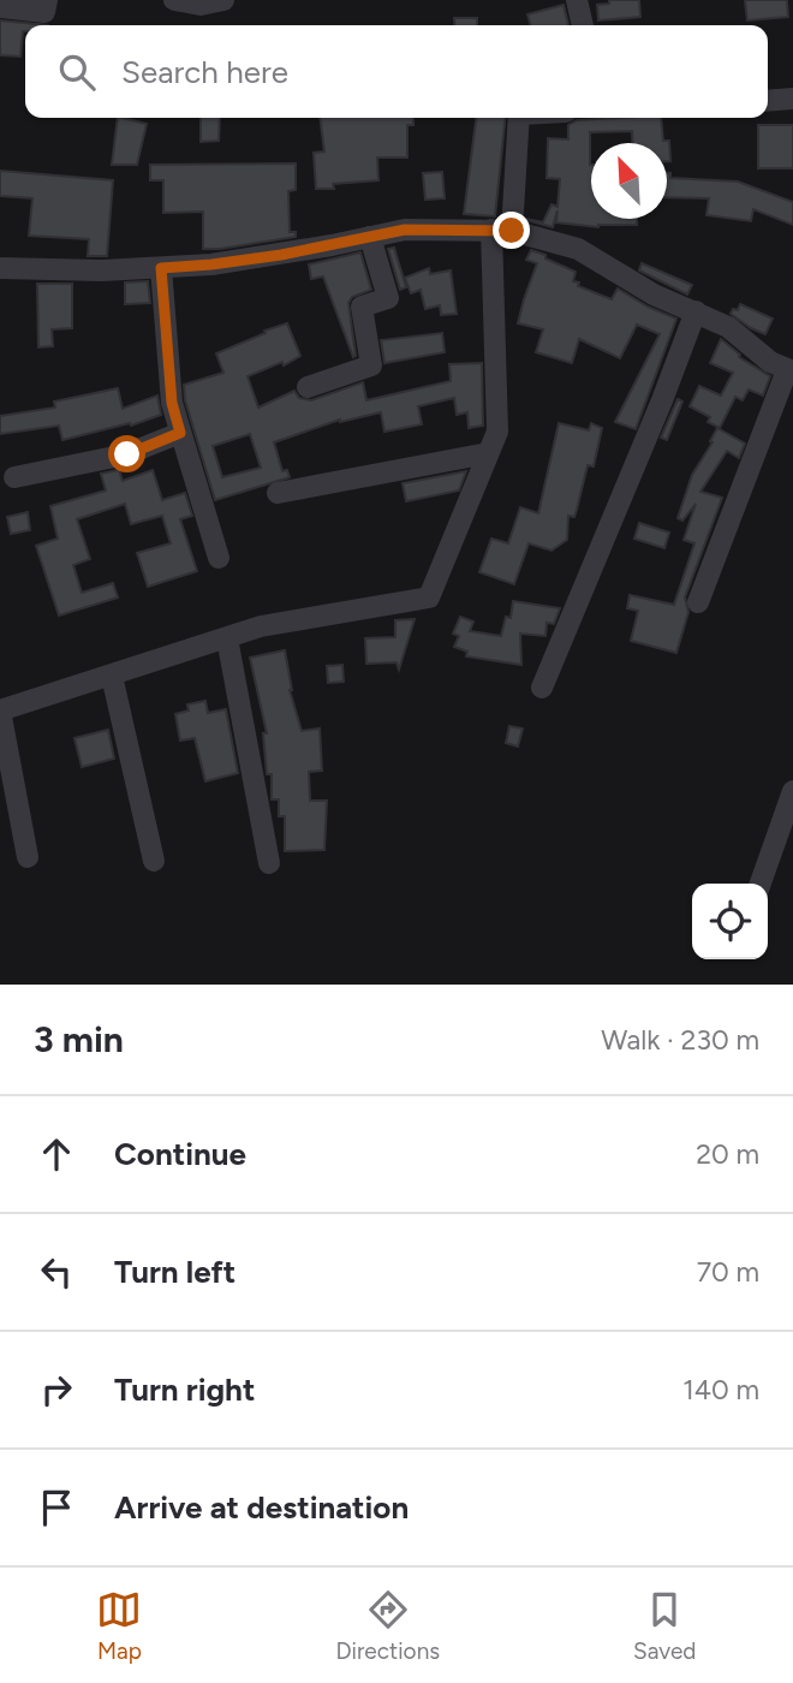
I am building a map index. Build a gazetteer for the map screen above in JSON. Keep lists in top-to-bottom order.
{
  "north": "top left",
  "page": {
    "search": "Search here",
    "heading": ["3 min", "Walk · 230 m"],
    "list": [
      ["Continue", "20 m"],
      ["Turn left", "70 m"],
      ["Turn right", "140 m"],
      "Arrive at destination"
    ],
    "nav": ["Map", "Directions", "Saved"]
  }
}
